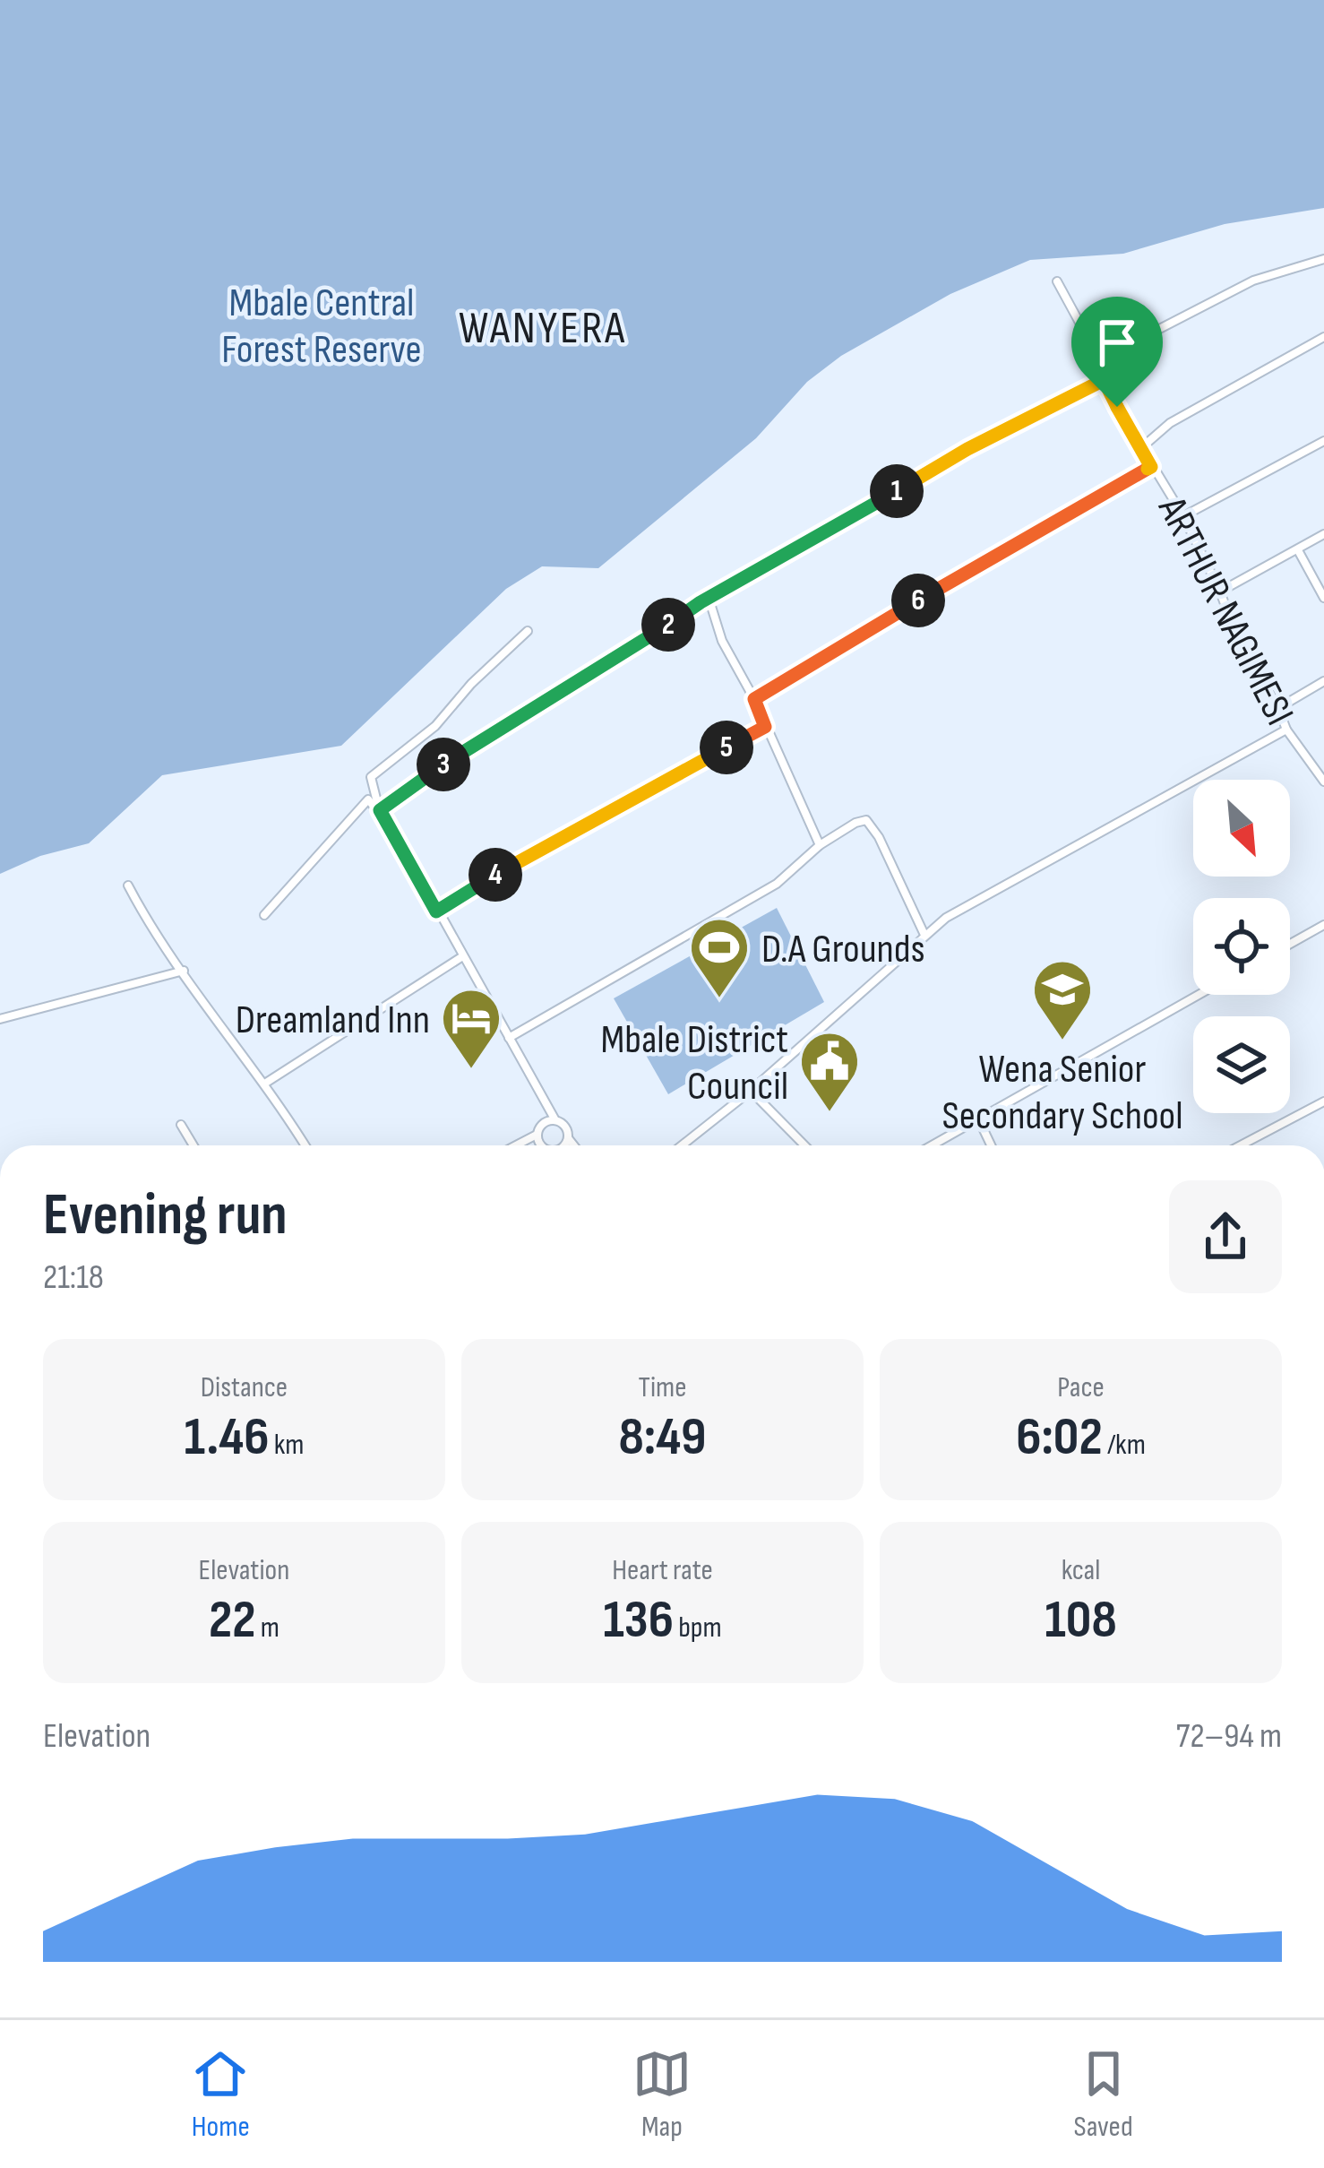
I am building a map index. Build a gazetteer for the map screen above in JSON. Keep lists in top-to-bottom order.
{
  "streets": {
    "street": ["ARTHUR NAGIMESI"]
  },
  "districts": ["WANYERA"],
  "parks": ["Mbale Central Forest Reserve"],
  "places": {
    "sports": ["D.A Grounds"],
    "school or university": ["Wena Senior Secondary School"],
    "hotel": ["Dreamland Inn"],
    "public building": ["Mbale District Council"]
  },
  "north": "bottom right",
  "page": {
    "pins": [
      "1",
      "6",
      "2",
      "5",
      "3",
      "4"
    ],
    "heading": ["Evening run", "21:18"],
    "stats": [
      ["Distance", "1.46 km"],
      ["Time", "8:49"],
      ["Pace", "6:02 /km"],
      ["Elevation", "22 m"],
      ["Heart rate", "136 bpm"],
      ["kcal", "108"]
    ],
    "chart": ["Elevation", "72–94 m"],
    "tabs": ["Home", "Map", "Saved"]
  }
}
